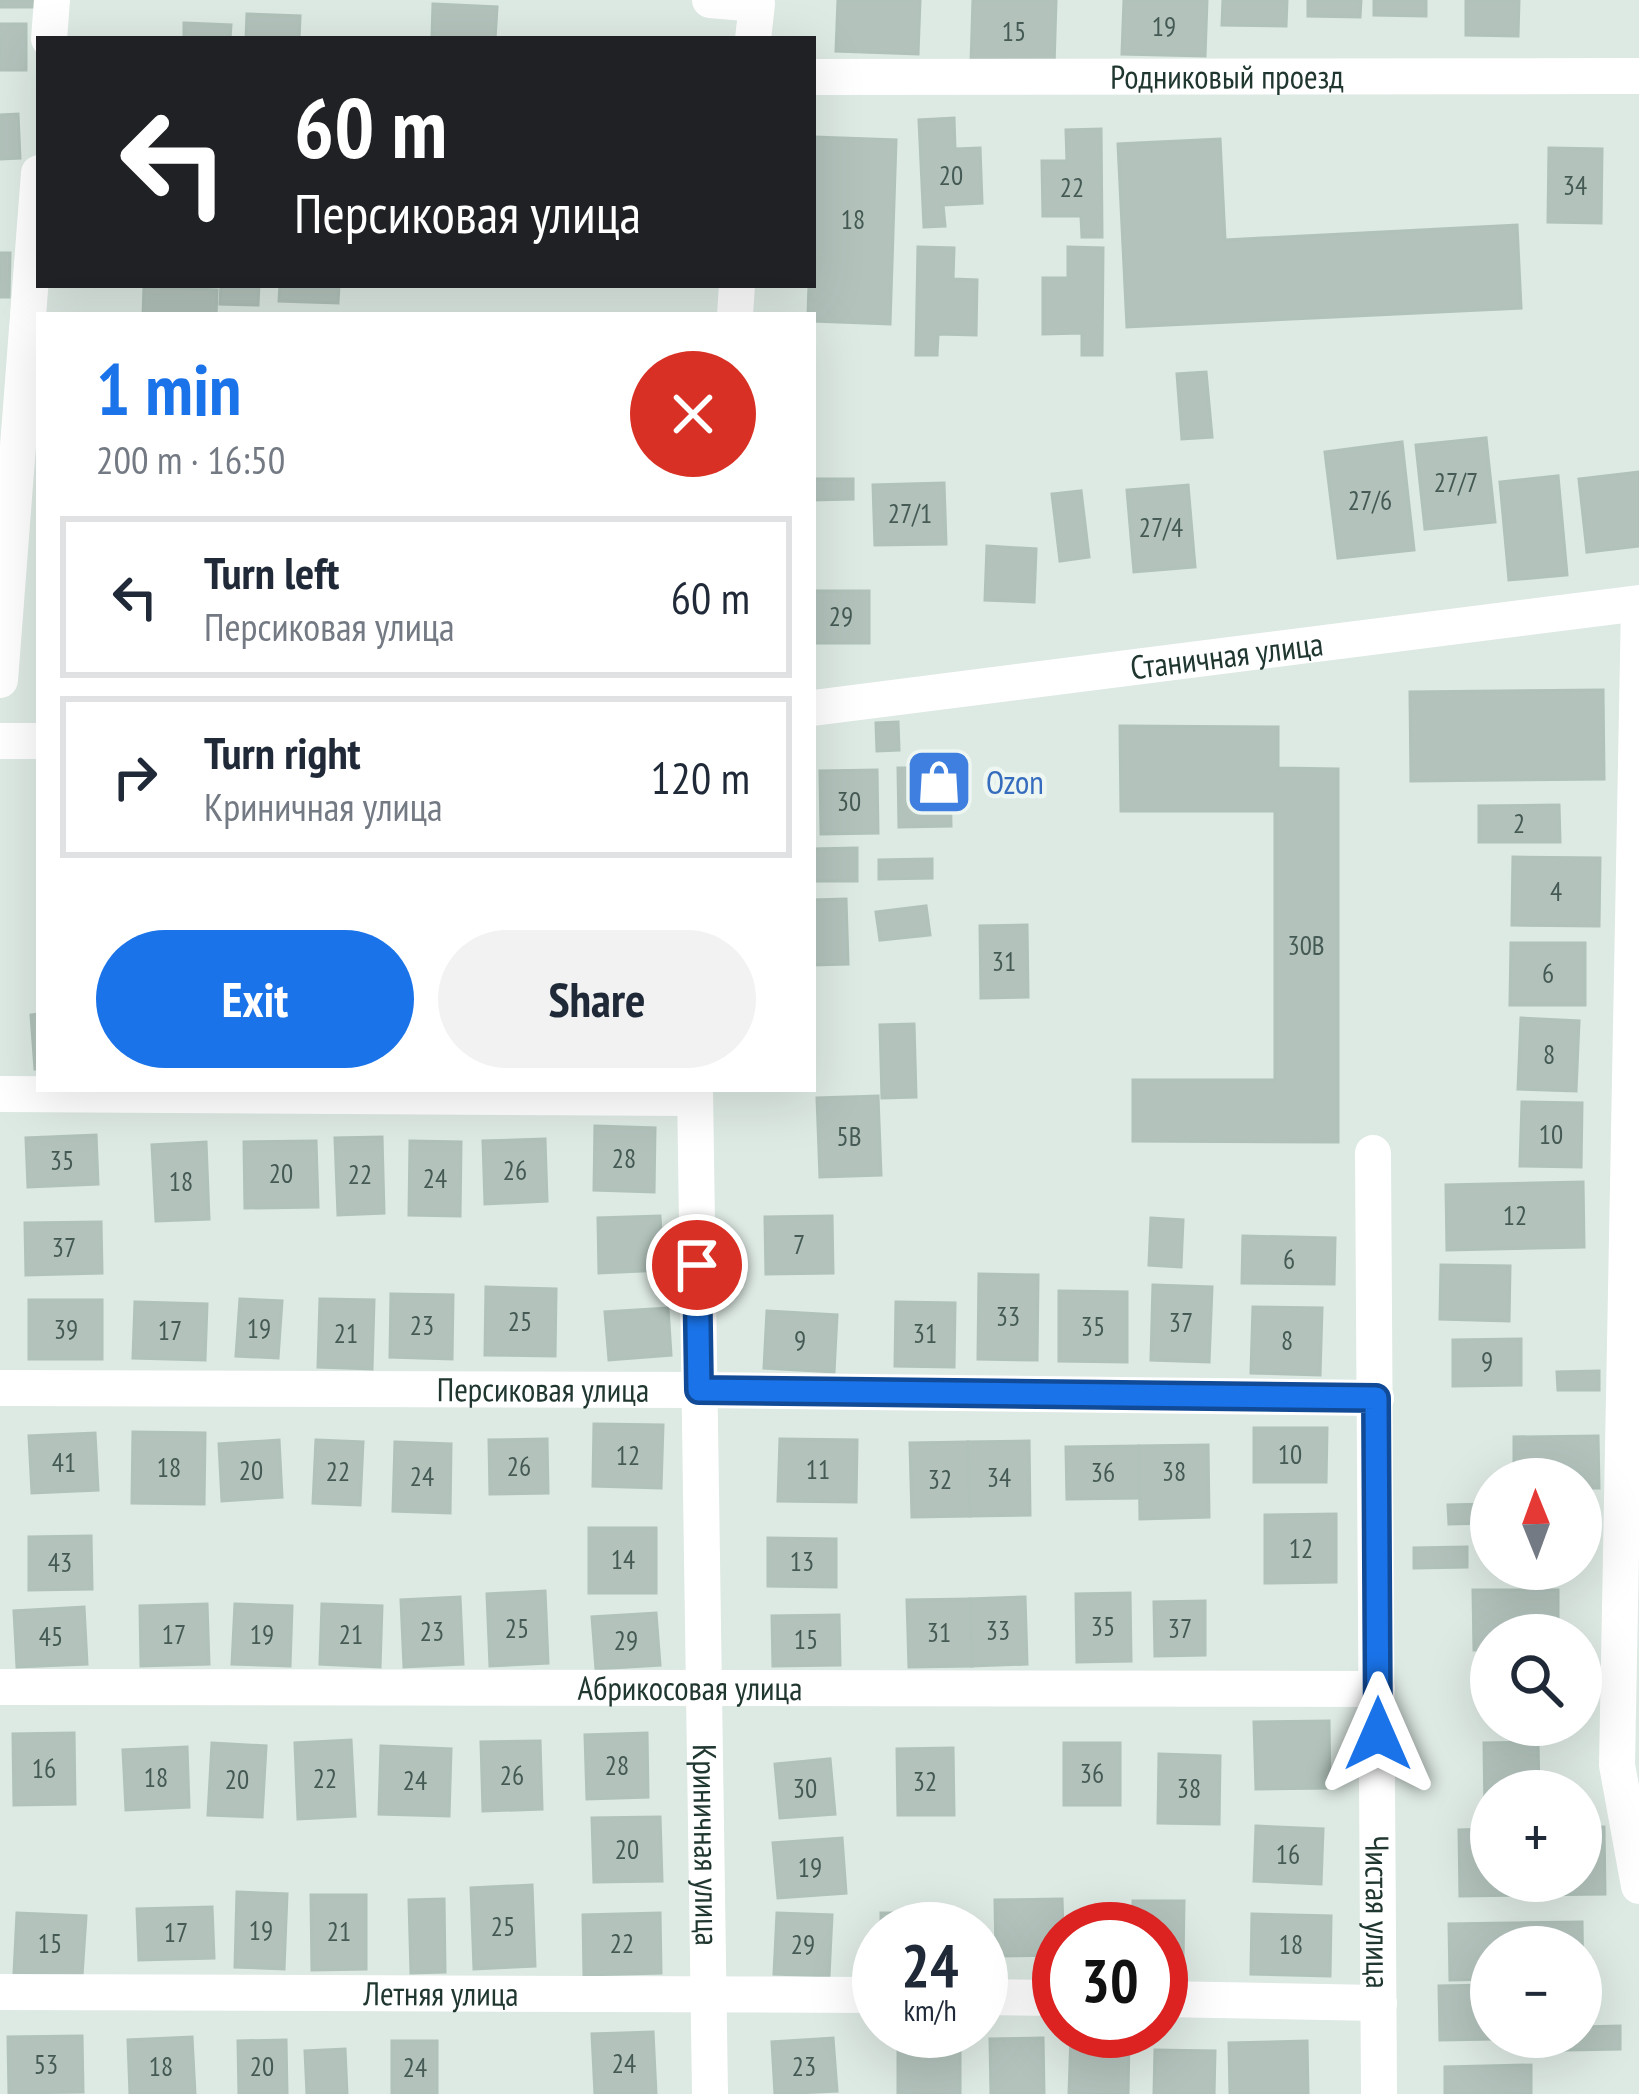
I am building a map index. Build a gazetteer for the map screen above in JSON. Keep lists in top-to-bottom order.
{
  "streets": {
    "street": [
      "Родниковый проезд",
      "Станичная улица",
      "Персиковая улица",
      "Абрикосовая улица",
      "Криничная улица",
      "Чистая улица",
      "Летняя улица"
    ]
  },
  "crossings": [
    ["Персиковая улица", "Криничная улица"],
    ["Персиковая улица", "Чистая улица"],
    ["Абрикосовая улица", "Криничная улица"],
    ["Абрикосовая улица", "Чистая улица"],
    ["Криничная улица", "Летняя улица"]
  ],
  "places": {
    "shop": ["Ozon"]
  },
  "house_numbers": [
    "19",
    "15",
    "20",
    "34",
    "22",
    "18",
    "27/7",
    "27/6",
    "27/1",
    "27/4",
    "29",
    "30",
    "2",
    "4",
    "30В",
    "31",
    "6",
    "8",
    "10",
    "5В",
    "28",
    "35",
    "26",
    "20",
    "22",
    "24",
    "18",
    "12",
    "7",
    "37",
    "6",
    "33",
    "25",
    "37",
    "23",
    "35",
    "19",
    "39",
    "17",
    "21",
    "31",
    "9",
    "8",
    "9",
    "10",
    "12",
    "41",
    "26",
    "18",
    "11",
    "20",
    "22",
    "38",
    "36",
    "24",
    "34",
    "32",
    "12",
    "14",
    "13",
    "43",
    "35",
    "25",
    "37",
    "33",
    "23",
    "31",
    "17",
    "19",
    "21",
    "45",
    "15",
    "29",
    "28",
    "16",
    "36",
    "26",
    "18",
    "22",
    "20",
    "24",
    "32",
    "30",
    "38",
    "20",
    "16",
    "19",
    "25",
    "19",
    "21",
    "17",
    "15",
    "22",
    "29",
    "18",
    "24",
    "53",
    "18",
    "20",
    "23",
    "24"
  ],
  "north": "top",
  "page": {
    "turn": ["60 m", "Персиковая улица"],
    "heading": ["1 min", "200 m · 16:50"],
    "list": [
      {
        "name": "Turn left",
        "note": "Персиковая улица",
        "value": "60 m"
      },
      {
        "name": "Turn right",
        "note": "Криничная улица",
        "value": "120 m"
      }
    ],
    "buttons": ["Exit", "Share"],
    "map_buttons": ["+", "−"],
    "speed": "24 km/h",
    "limit": "30"
  }
}
